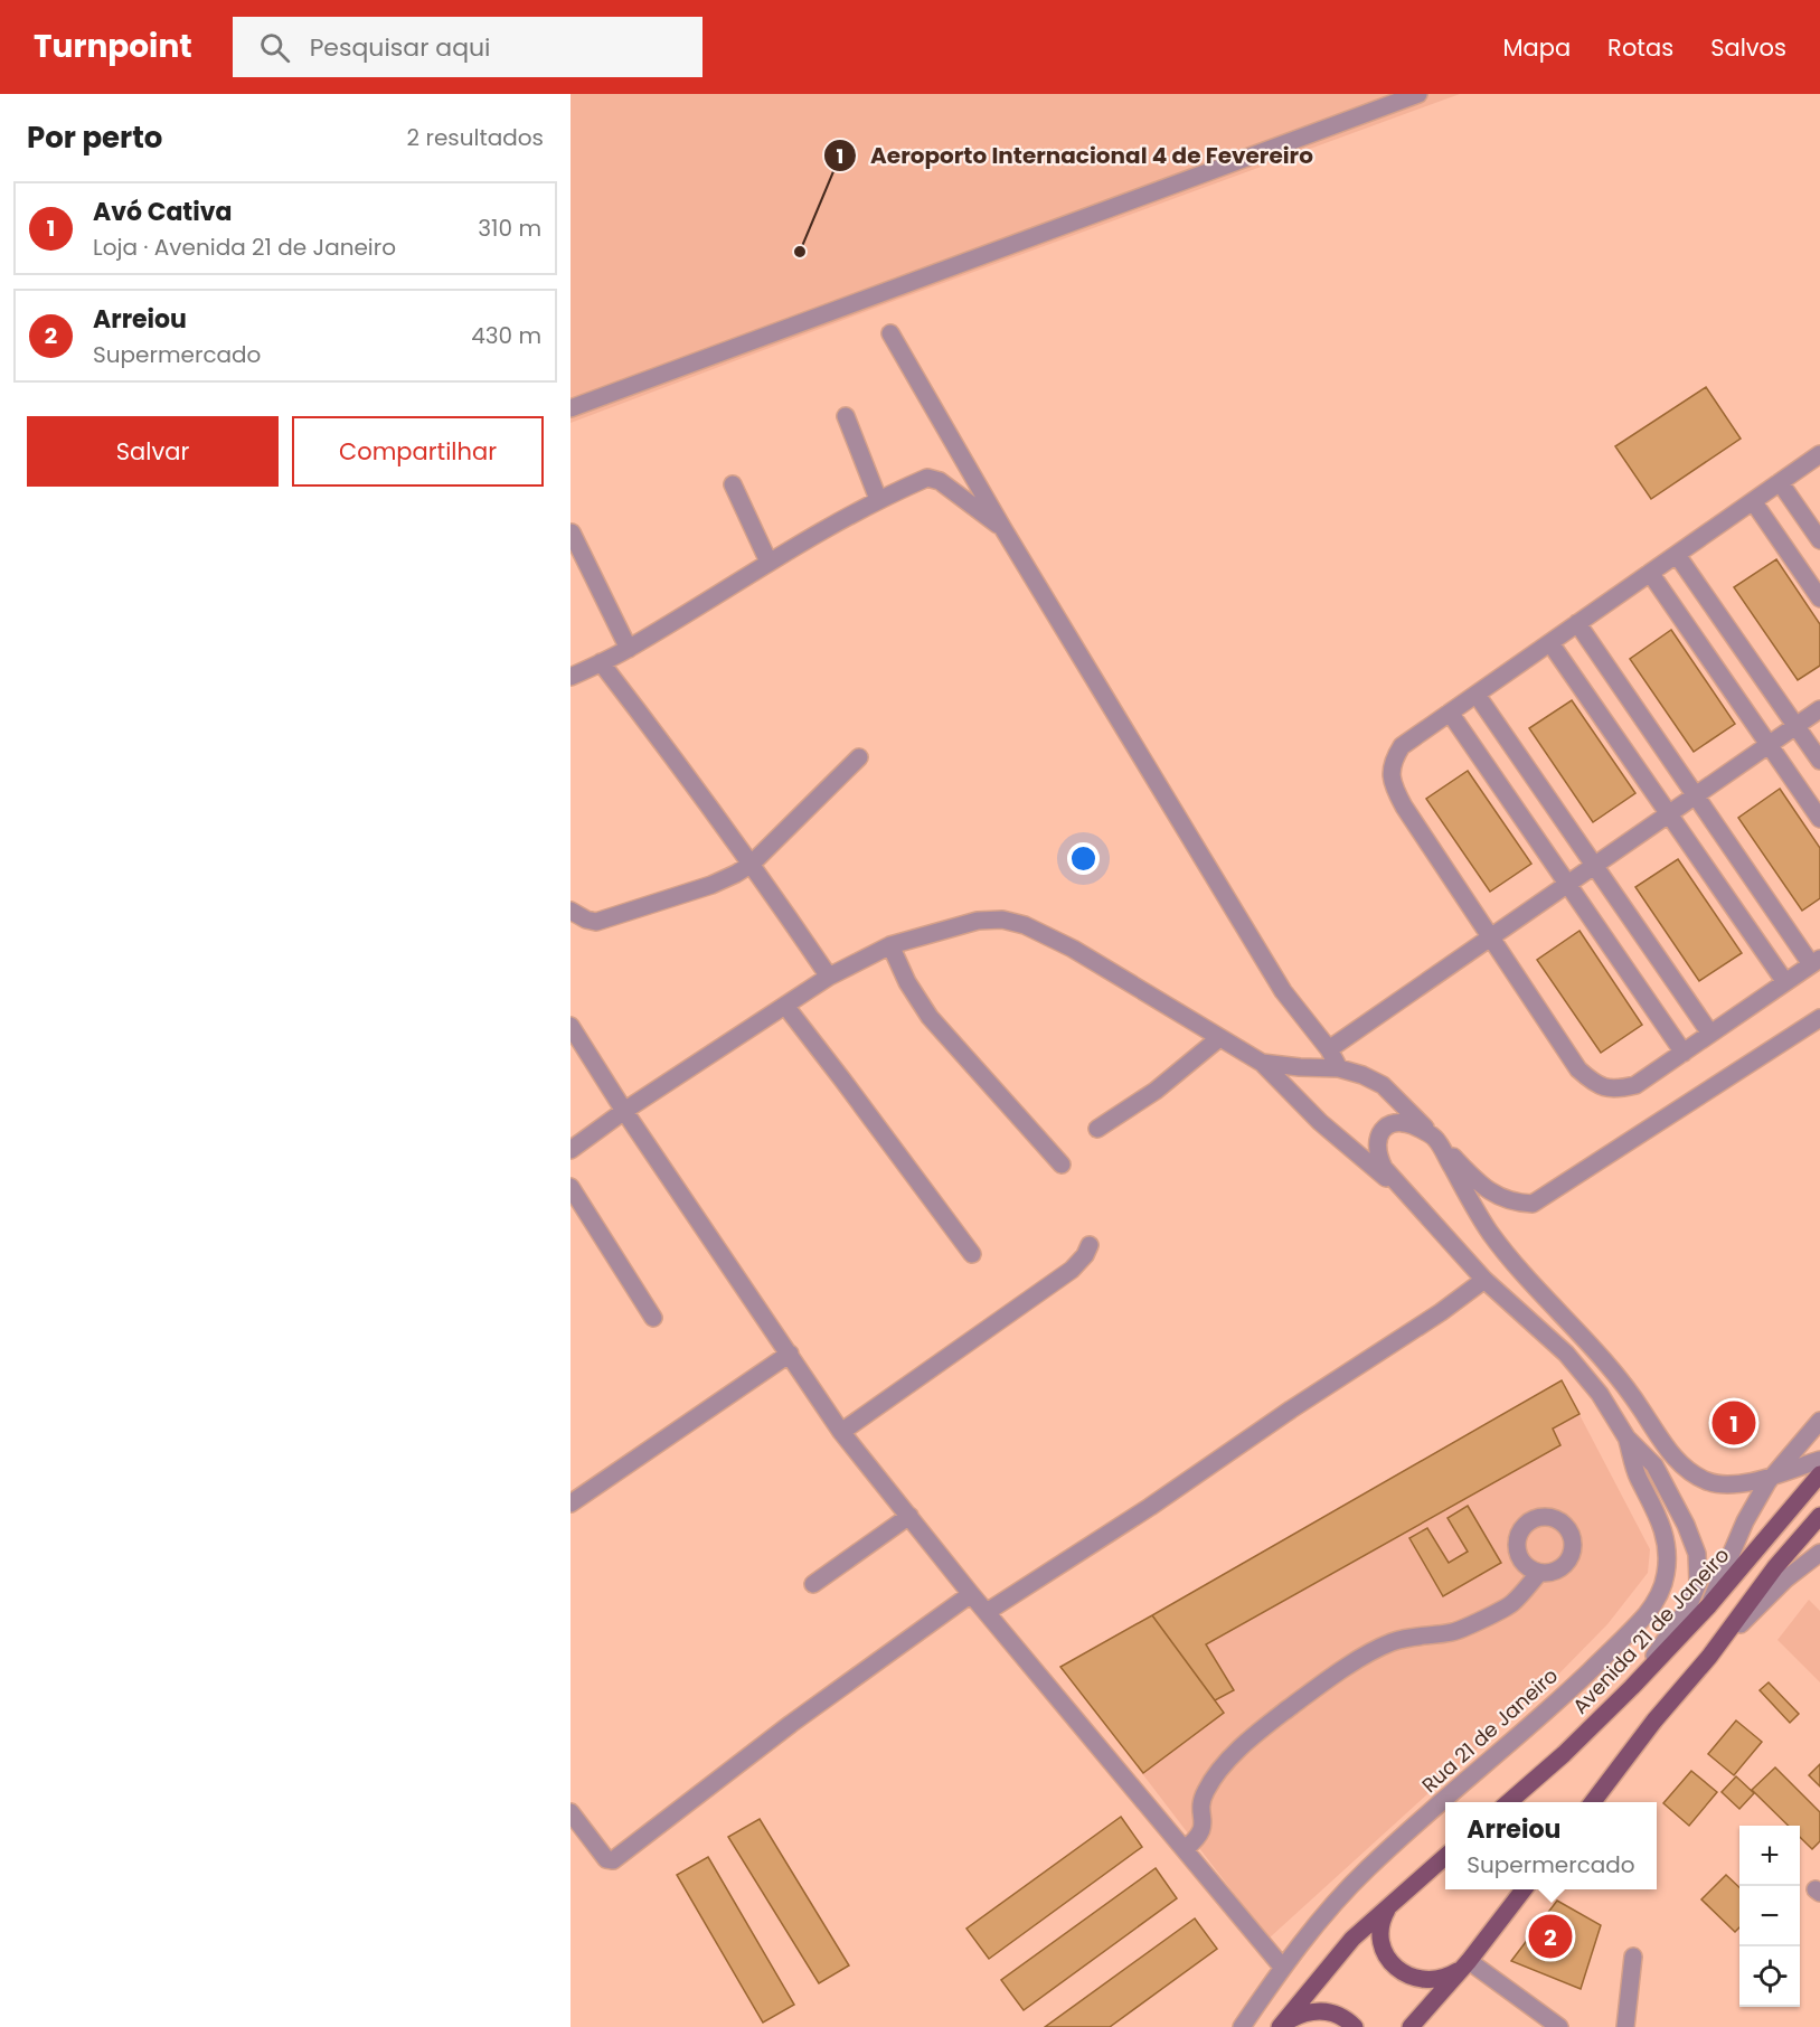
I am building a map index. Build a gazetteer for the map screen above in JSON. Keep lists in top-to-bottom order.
{
  "streets": {
    "main road": ["Avenida 21 de Janeiro"],
    "street": ["Rua 21 de Janeiro"]
  },
  "places": ["Aeroporto Internacional 4 de Fevereiro"],
  "page": {
    "header": "Turnpoint",
    "search": "Pesquisar aqui",
    "nav": ["Mapa", "Rotas", "Salvos"],
    "heading": ["Por perto", "2 resultados"],
    "list": [
      {
        "mark": "1",
        "name": "Avó Cativa",
        "note": "Loja · Avenida 21 de Janeiro",
        "value": "310 m"
      },
      {
        "mark": "2",
        "name": "Arreiou",
        "note": "Supermercado",
        "value": "430 m"
      }
    ],
    "buttons": ["Salvar", "Compartilhar"],
    "pins": ["1", "2"],
    "popup": ["Arreiou", "Supermercado"],
    "map_buttons": ["+", "−"]
  }
}
